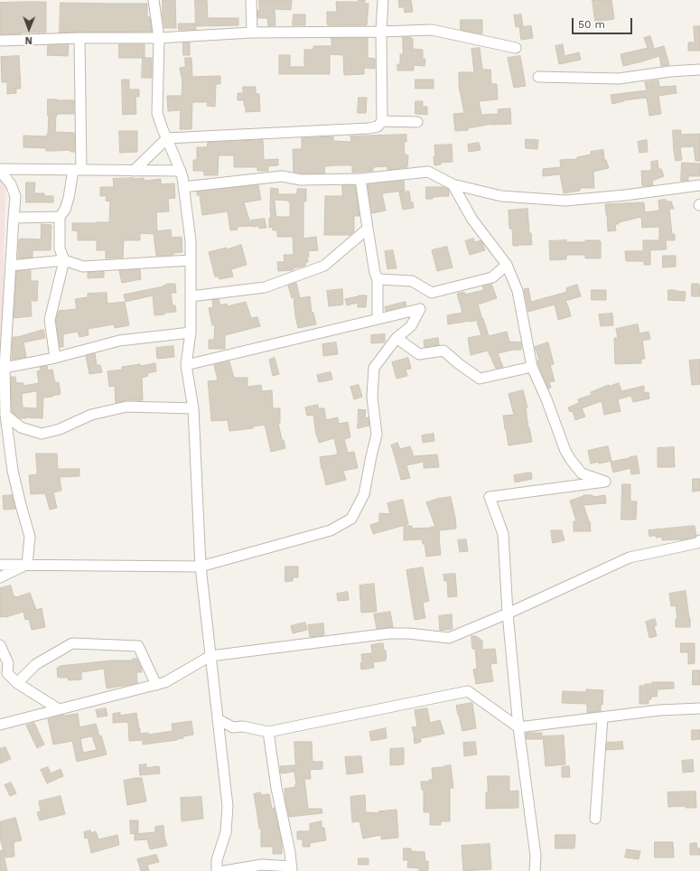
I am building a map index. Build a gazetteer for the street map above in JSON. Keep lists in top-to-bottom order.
{
  "scale_bar": "50 m",
  "north": "bottom"
}
